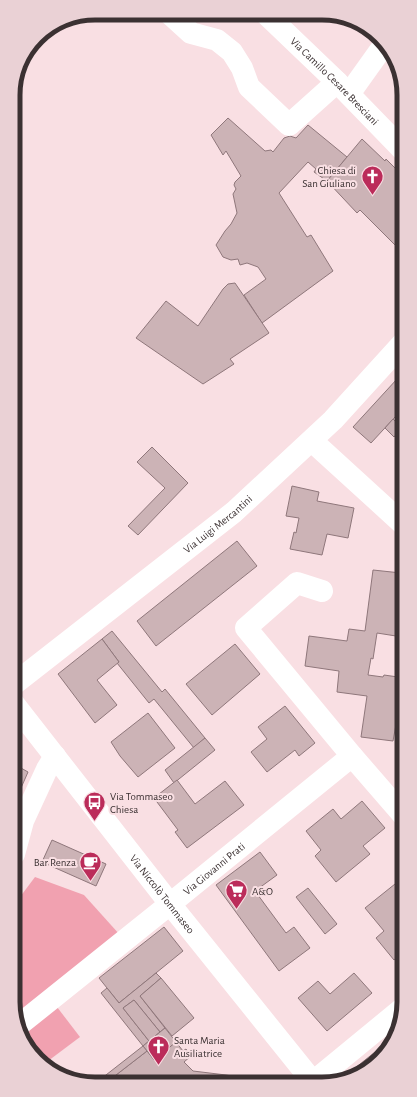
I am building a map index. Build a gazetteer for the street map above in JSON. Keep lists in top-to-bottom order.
{
  "streets": {
    "street": [
      "Via Camillo Cesare Bresciani",
      "Via Luigi Mercantini",
      "Via Giovanni Prati",
      "Via Niccolò Tommaseo"
    ]
  },
  "crossings": [
    ["Via Giovanni Prati", "Via Niccolò Tommaseo"]
  ],
  "places": {
    "church": ["Chiesa di San Giuliano", "Santa Maria Ausiliatrice"],
    "bus stop": ["Via Tommaseo Chiesa"],
    "cafe": ["Bar Renza"],
    "supermarket": ["A&O"]
  }
}
